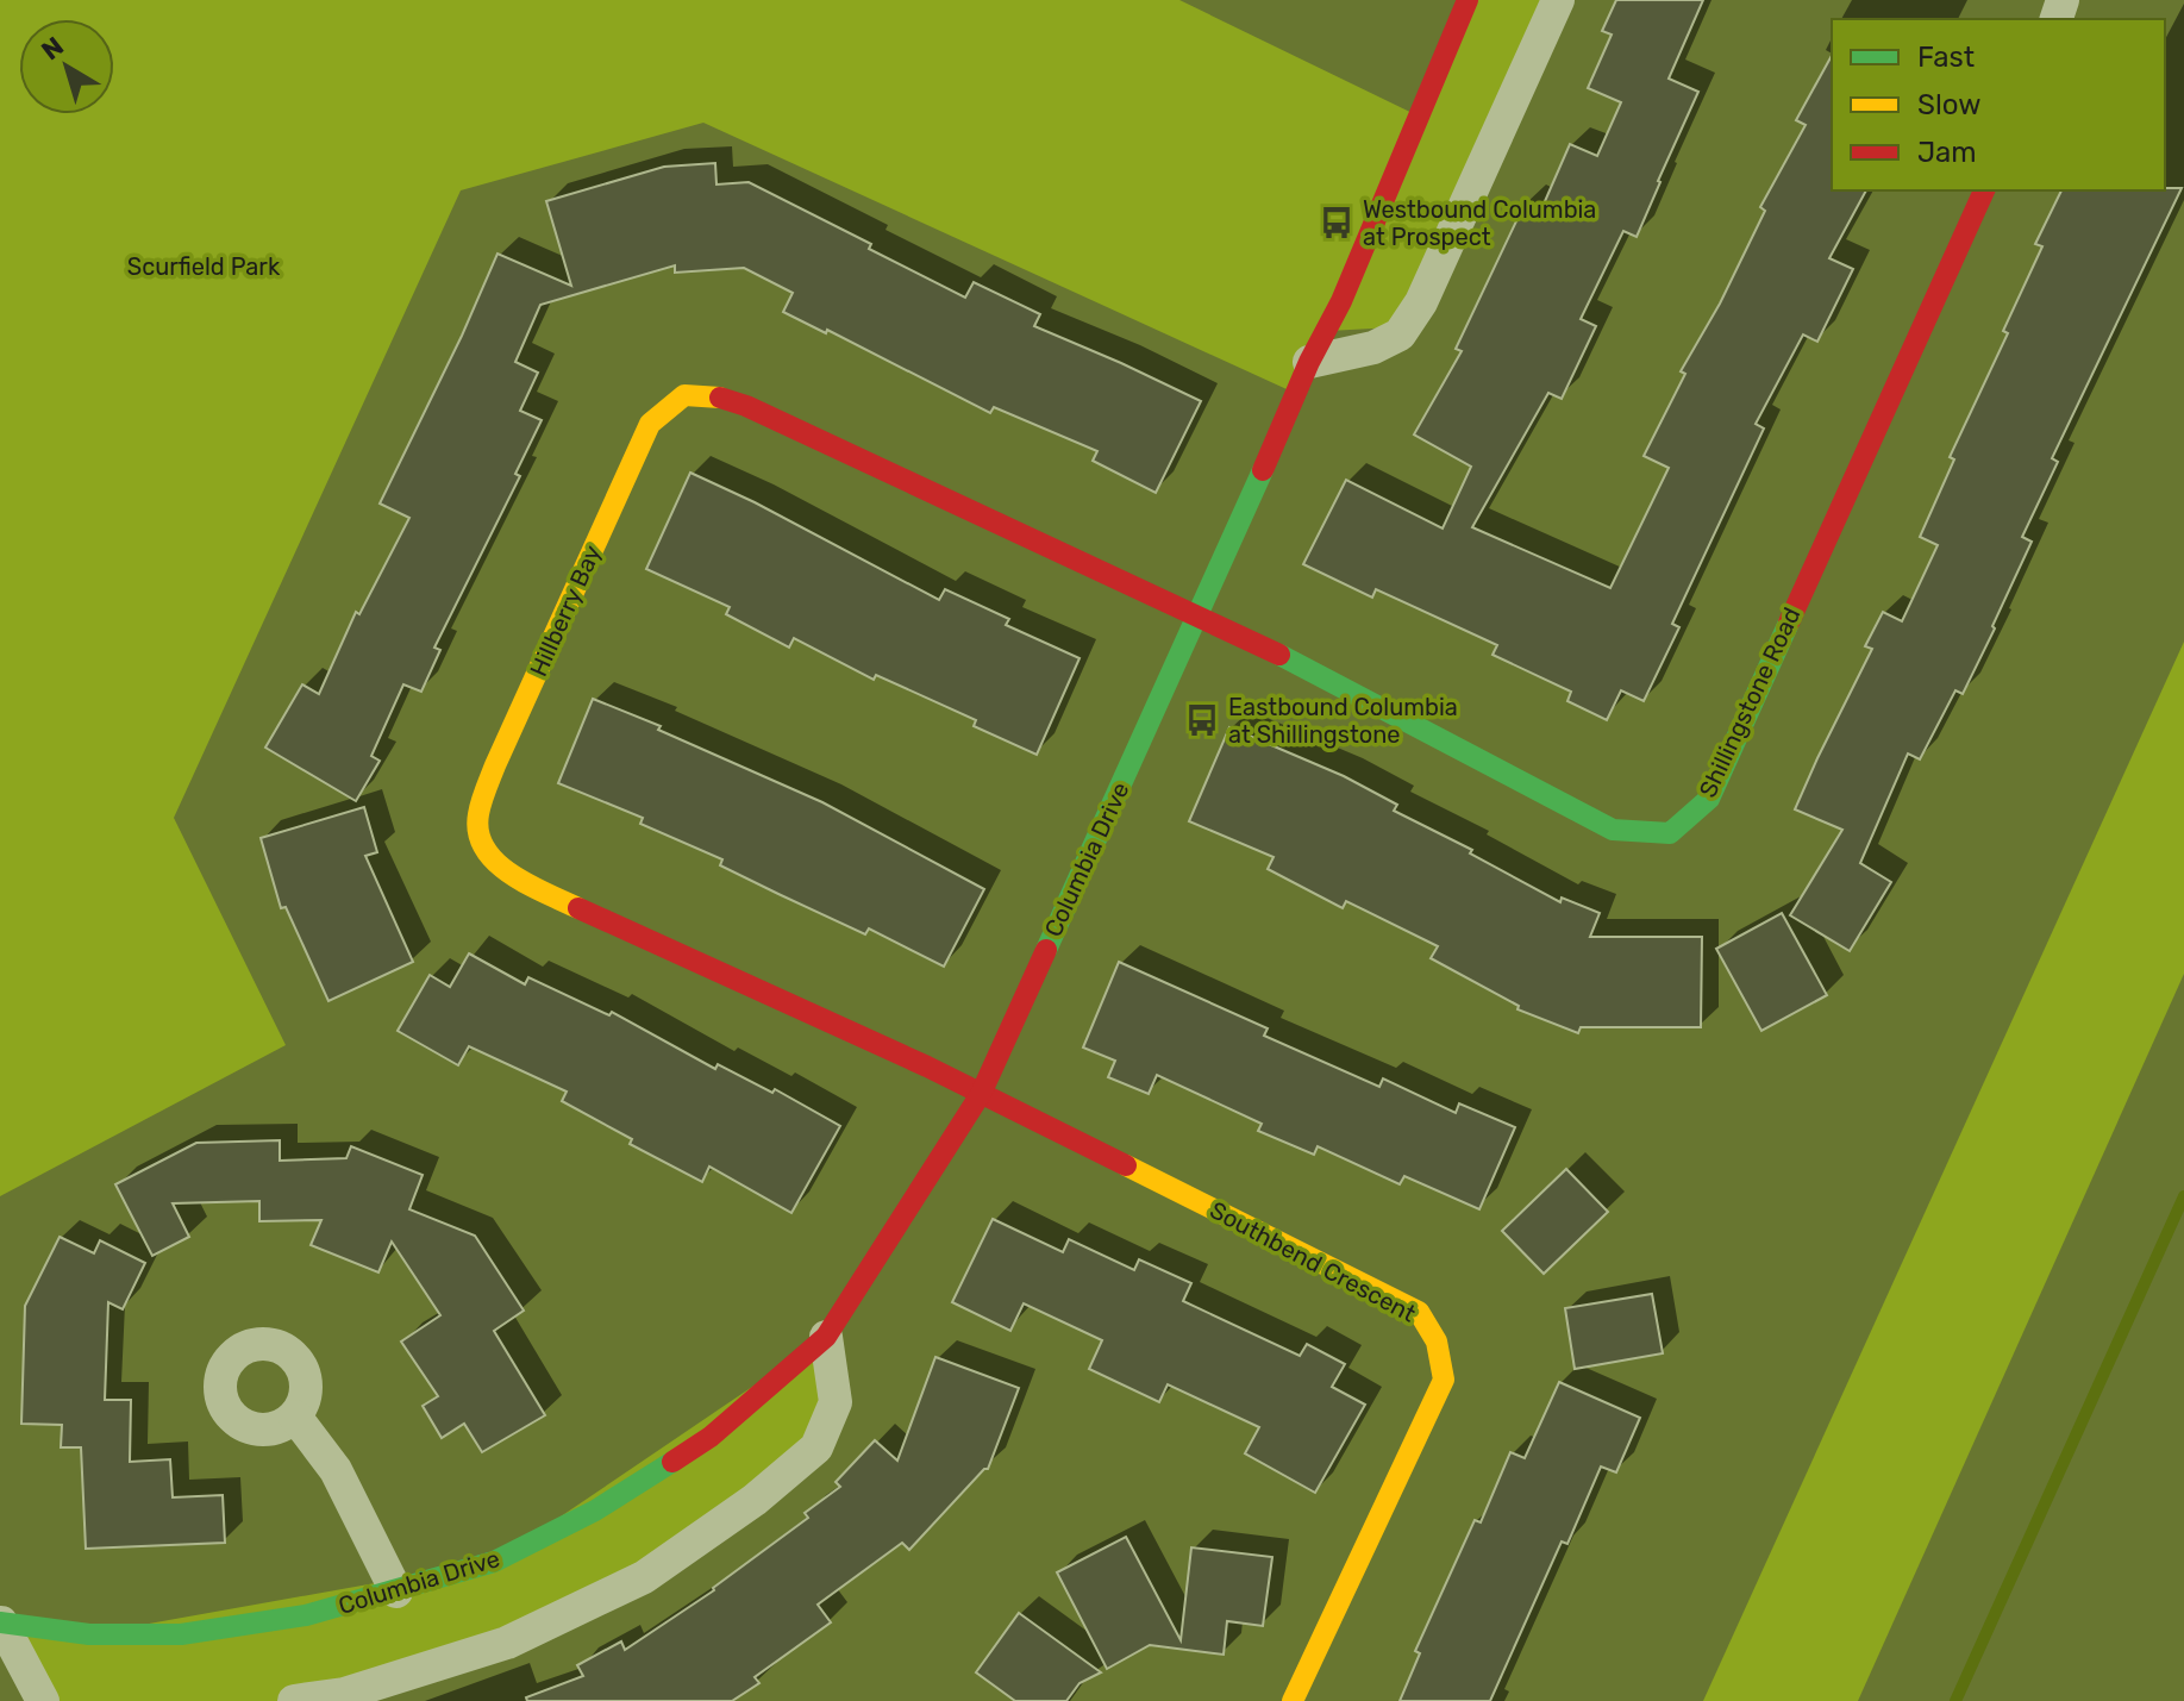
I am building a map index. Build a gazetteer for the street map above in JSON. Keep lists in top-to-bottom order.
{
  "streets": {
    "street": [
      "Hillberry Bay",
      "Shillingstone Road",
      "Columbia Drive",
      "Southbend Crescent"
    ]
  },
  "crossings": [
    ["Hillberry Bay", "Shillingstone Road"],
    ["Hillberry Bay", "Columbia Drive"],
    ["Hillberry Bay", "Southbend Crescent"],
    ["Shillingstone Road", "Columbia Drive"],
    ["Columbia Drive", "Southbend Crescent"]
  ],
  "parks": ["Scurfield Park"],
  "places": {
    "bus stop": ["Westbound Columbia at Prospect", "Eastbound Columbia at Shillingstone"]
  },
  "legend": ["Fast", "Slow", "Jam"],
  "north": "top left"
}
